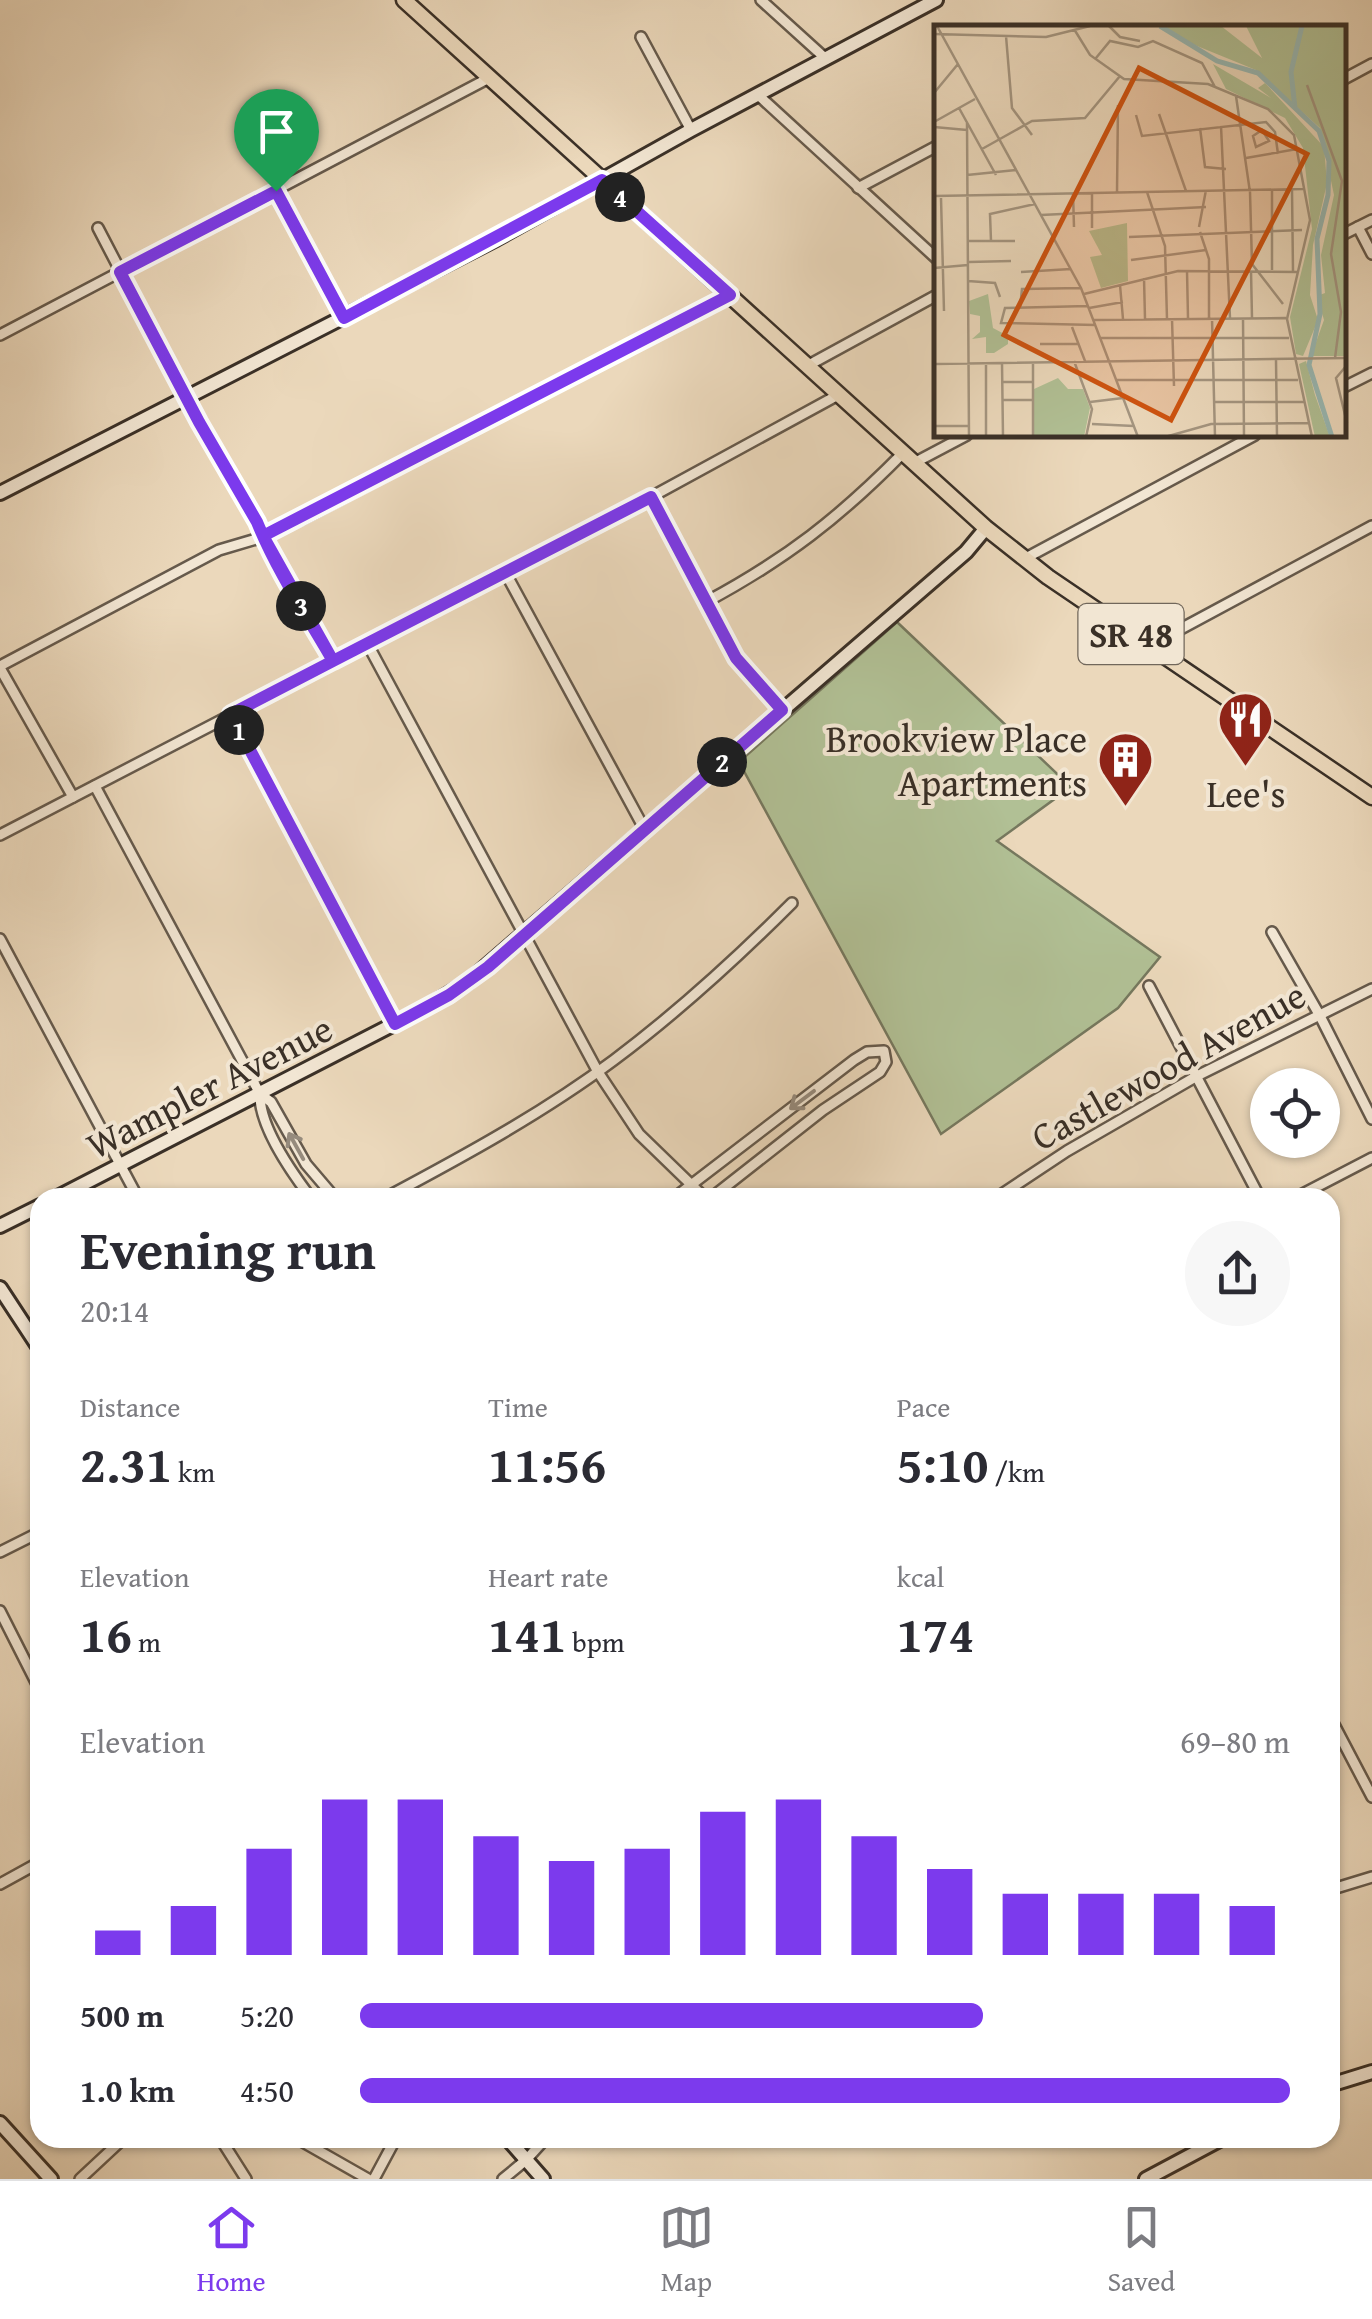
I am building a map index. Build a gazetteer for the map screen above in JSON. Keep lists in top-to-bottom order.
{
  "streets": {
    "main road": ["SR 48"],
    "street": ["Castlewood Avenue", "Wampler Avenue"]
  },
  "crossings": [
    ["SR 48", "Wampler Avenue"]
  ],
  "places": {
    "restaurant": ["Lee's"],
    "building": ["Brookview Place Apartments"]
  },
  "page": {
    "pins": [
      "4",
      "3",
      "1",
      "2"
    ],
    "heading": ["Evening run", "20:14"],
    "stats": [
      ["Distance", "2.31 km"],
      ["Time", "11:56"],
      ["Pace", "5:10 /km"],
      ["Elevation", "16 m"],
      ["Heart rate", "141 bpm"],
      ["kcal", "174"]
    ],
    "chart": ["Elevation", "69–80 m"],
    "list": [
      {
        "name": "500 m",
        "note": "5:20"
      },
      {
        "name": "1.0 km",
        "note": "4:50"
      }
    ],
    "tabs": ["Home", "Map", "Saved"]
  }
}
